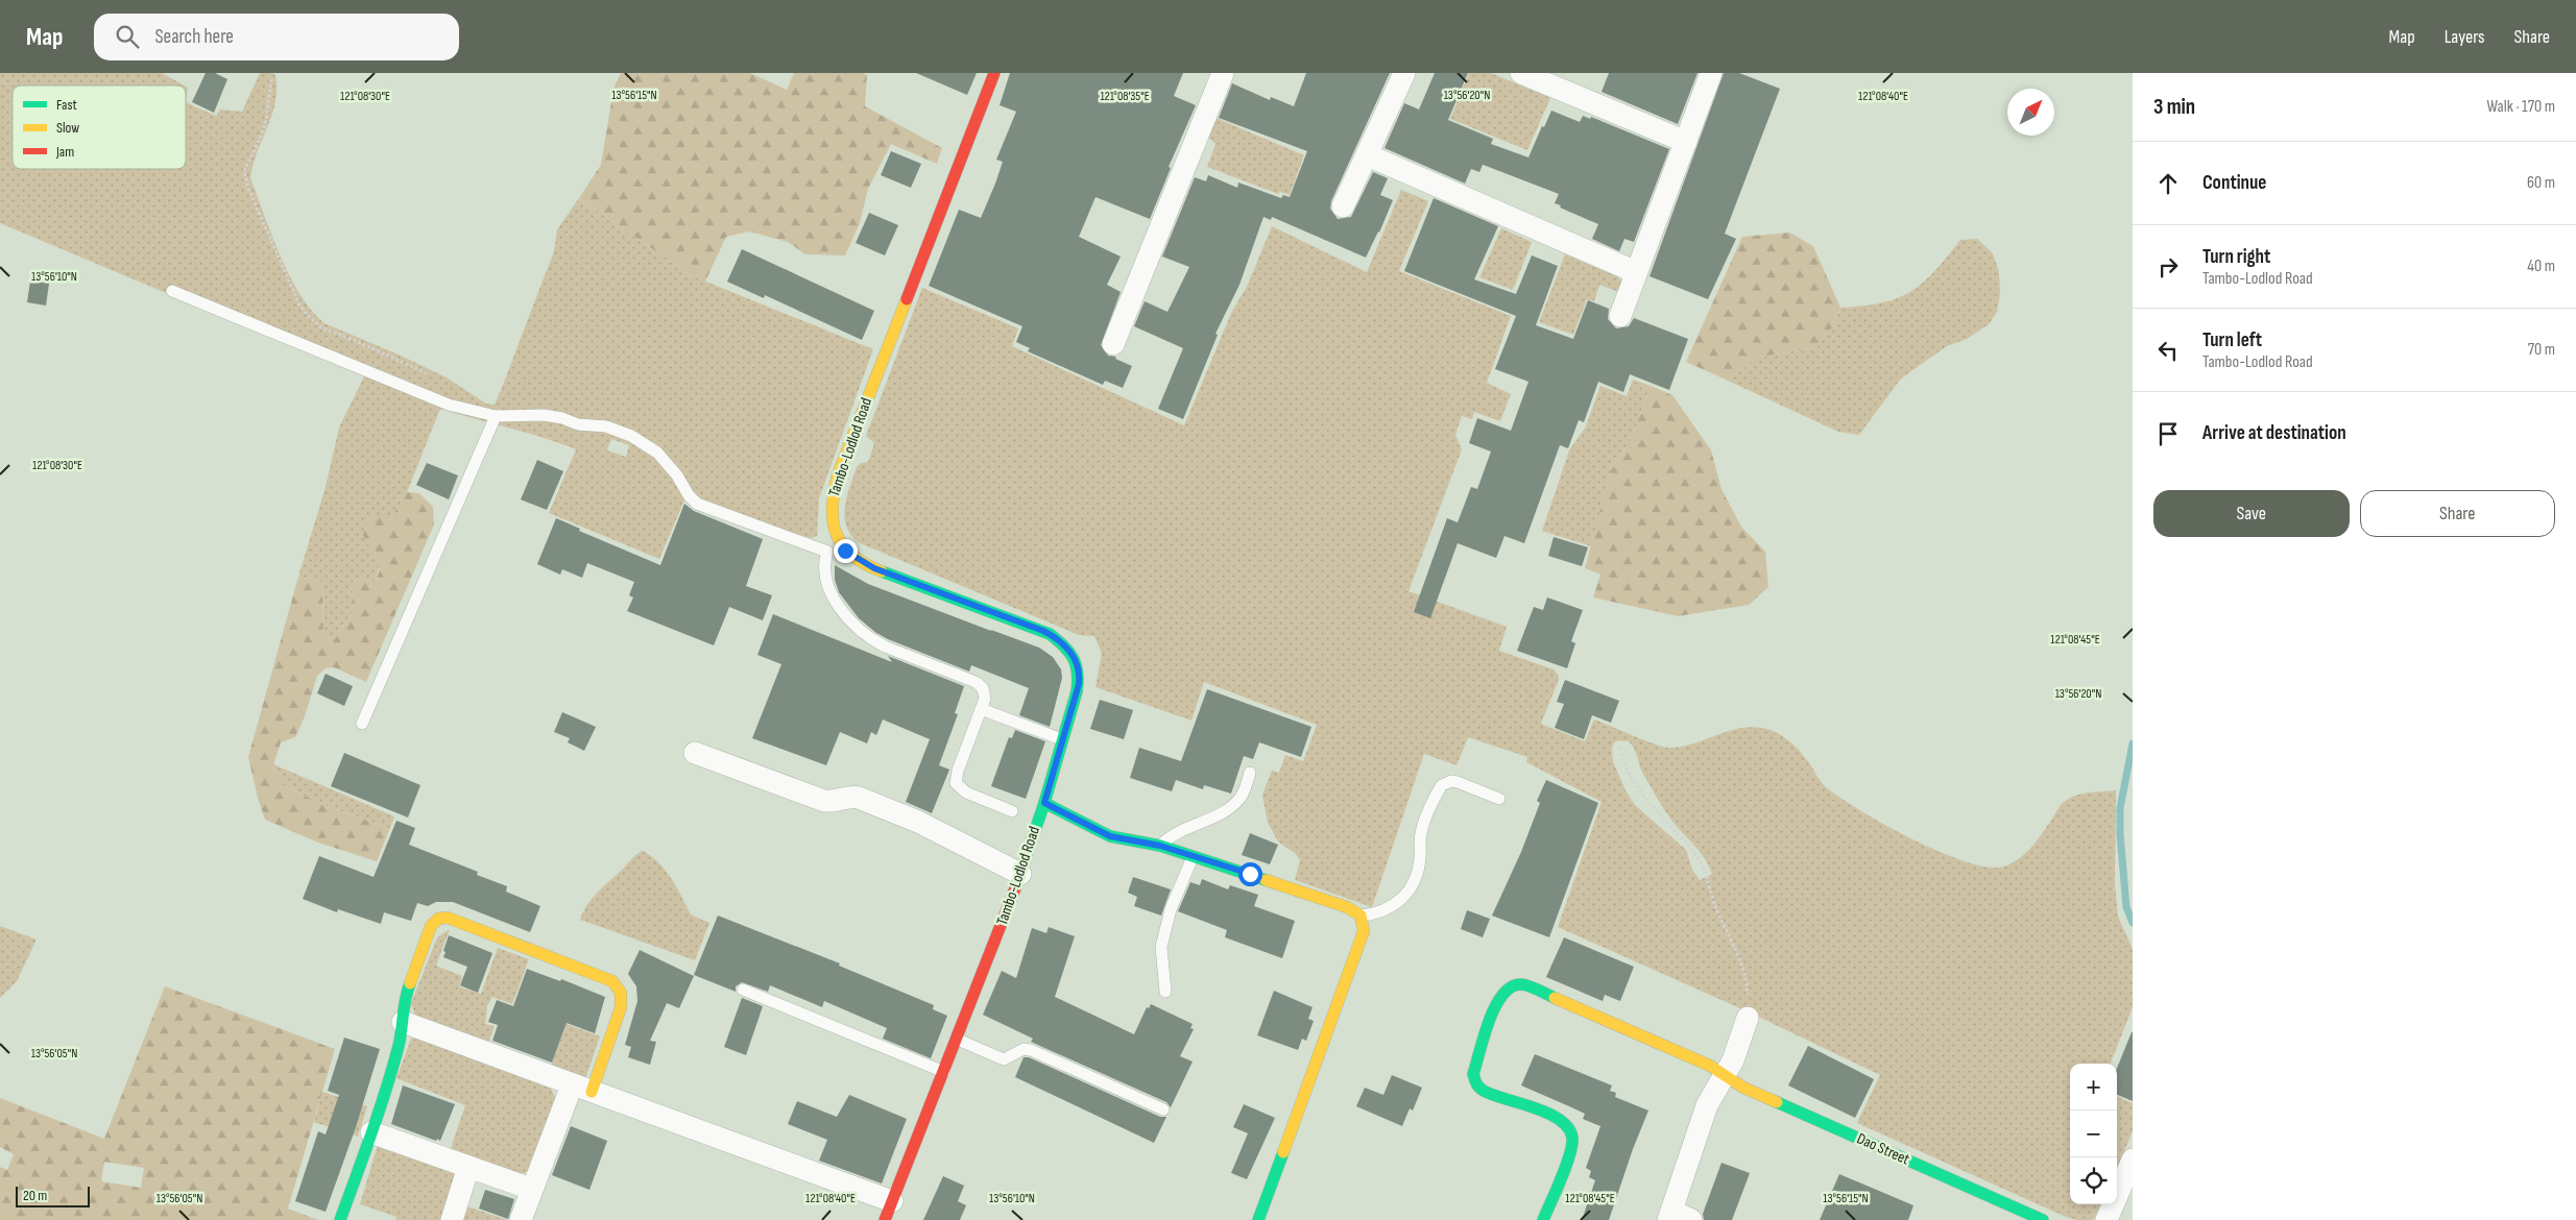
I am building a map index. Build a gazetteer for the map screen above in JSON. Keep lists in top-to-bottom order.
{
  "streets": {
    "street": ["Tambo-Lodlod Road", "Dao Street"]
  },
  "legend": ["Fast", "Slow", "Jam"],
  "scale_bar": "20 m",
  "north": "top right",
  "page": {
    "header": "Map",
    "search": "Search here",
    "nav": ["Map", "Layers", "Share"],
    "heading": ["3 min", "Walk · 170 m"],
    "list": [
      ["Continue", "60 m"],
      ["Turn right", "Tambo-Lodlod Road", "40 m"],
      ["Turn left", "Tambo-Lodlod Road", "70 m"],
      "Arrive at destination"
    ],
    "buttons": ["Save", "Share"],
    "map_buttons": ["+", "−"],
    "scale": "20 m"
  },
  "coordinates": [
    "13°56'15\"N",
    "13°56'20\"N",
    "121°08'30\"E",
    "121°08'35\"E",
    "121°08'40\"E",
    "13°56'10\"N",
    "121°08'45\"E",
    "13°56'05\"N"
  ]
}
